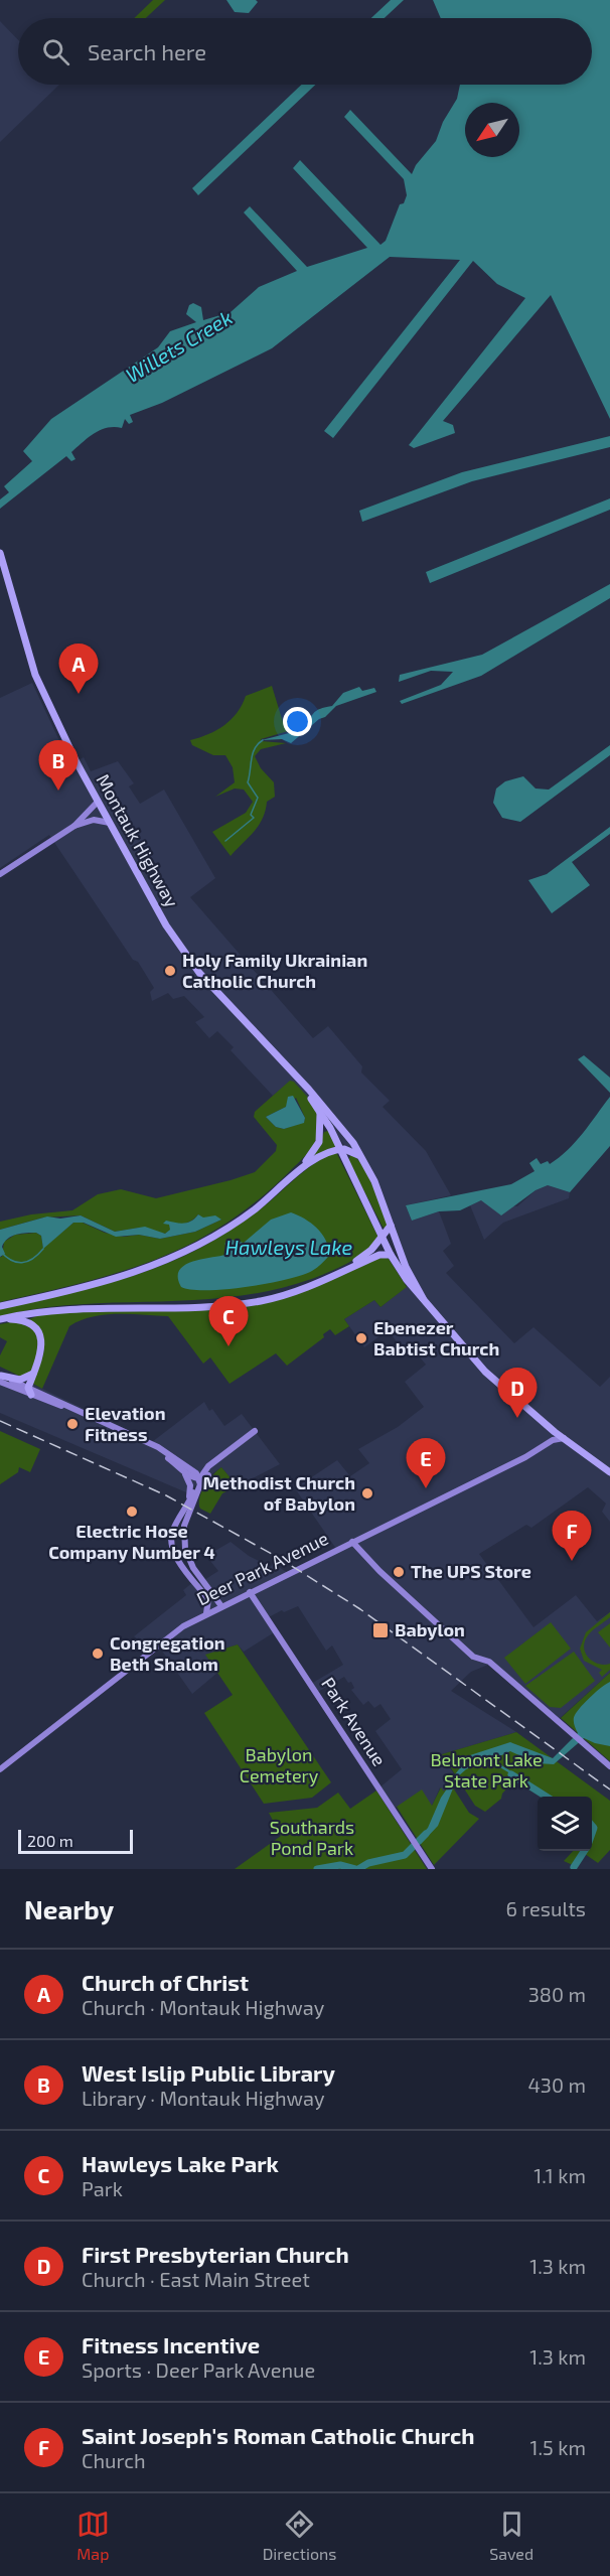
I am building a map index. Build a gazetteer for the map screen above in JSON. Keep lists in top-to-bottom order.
{
  "streets": {
    "main road": ["Montauk Highway", "Deer Park Avenue", "Park Avenue"]
  },
  "crossings": [
    ["Deer Park Avenue", "Park Avenue"]
  ],
  "water": ["Willets Creek", "Hawleys Lake"],
  "parks": ["Babylon Cemetery", "Belmont Lake State Park", "Southards Pond Park"],
  "places": {
    "other": [
      "Holy Family Ukrainian Catholic Church",
      "Ebenezer Babtist Church",
      "Elevation Fitness",
      "Methodist Church of Babylon",
      "Electric Hose Company Number 4",
      "The UPS Store",
      "Congregation Beth Shalom"
    ],
    "transit": ["Babylon"]
  },
  "scale_bar": "200 m",
  "north": "bottom left",
  "page": {
    "search": "Search here",
    "pins": [
      "A",
      "B",
      "C",
      "D",
      "E",
      "F"
    ],
    "scale": "200 m",
    "heading": ["Nearby", "6 results"],
    "list": [
      {
        "mark": "A",
        "name": "Church of Christ",
        "note": "Church · Montauk Highway",
        "value": "380 m"
      },
      {
        "mark": "B",
        "name": "West Islip Public Library",
        "note": "Library · Montauk Highway",
        "value": "430 m"
      },
      {
        "mark": "C",
        "name": "Hawleys Lake Park",
        "note": "Park",
        "value": "1.1 km"
      },
      {
        "mark": "D",
        "name": "First Presbyterian Church",
        "note": "Church · East Main Street",
        "value": "1.3 km"
      },
      {
        "mark": "E",
        "name": "Fitness Incentive",
        "note": "Sports · Deer Park Avenue",
        "value": "1.3 km"
      },
      {
        "mark": "F",
        "name": "Saint Joseph's Roman Catholic Church",
        "note": "Church",
        "value": "1.5 km"
      }
    ],
    "nav": ["Map", "Directions", "Saved"]
  }
}
